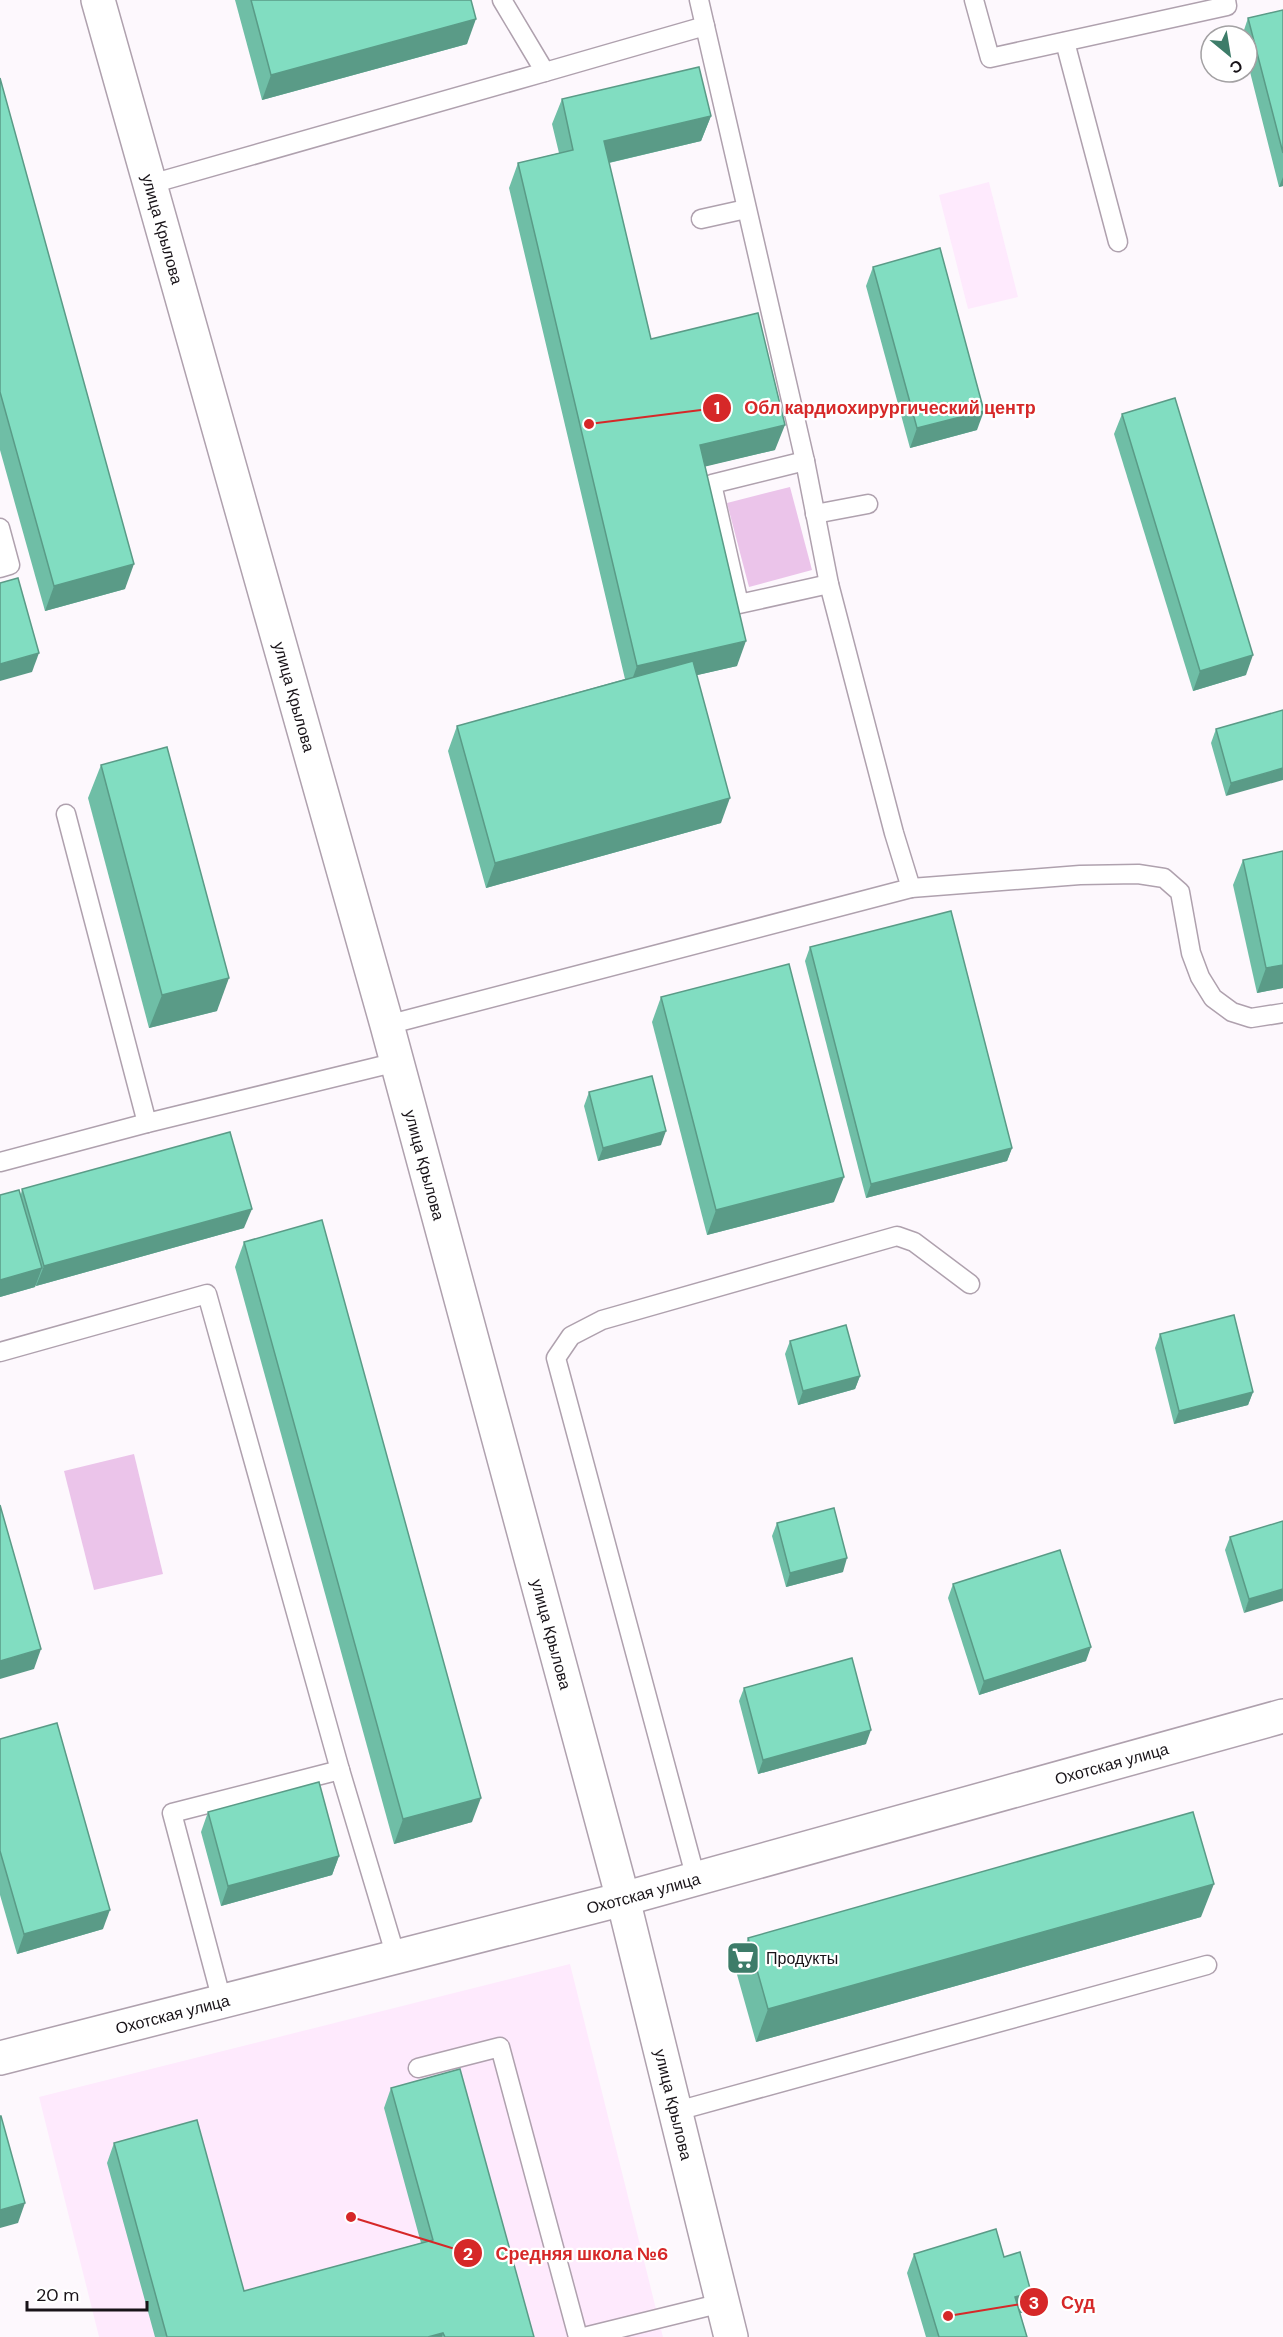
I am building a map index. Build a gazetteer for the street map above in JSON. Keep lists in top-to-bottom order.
{
  "streets": {
    "street": ["улица Крылова", "Охотская улица"]
  },
  "crossings": [
    ["улица Крылова", "Охотская улица"]
  ],
  "places": {
    "other": ["Обл кардиохирургический центр", "Средняя школа №6", "Суд"],
    "supermarket": ["Продукты"]
  },
  "scale_bar": "20 m",
  "north": "bottom right"
}
